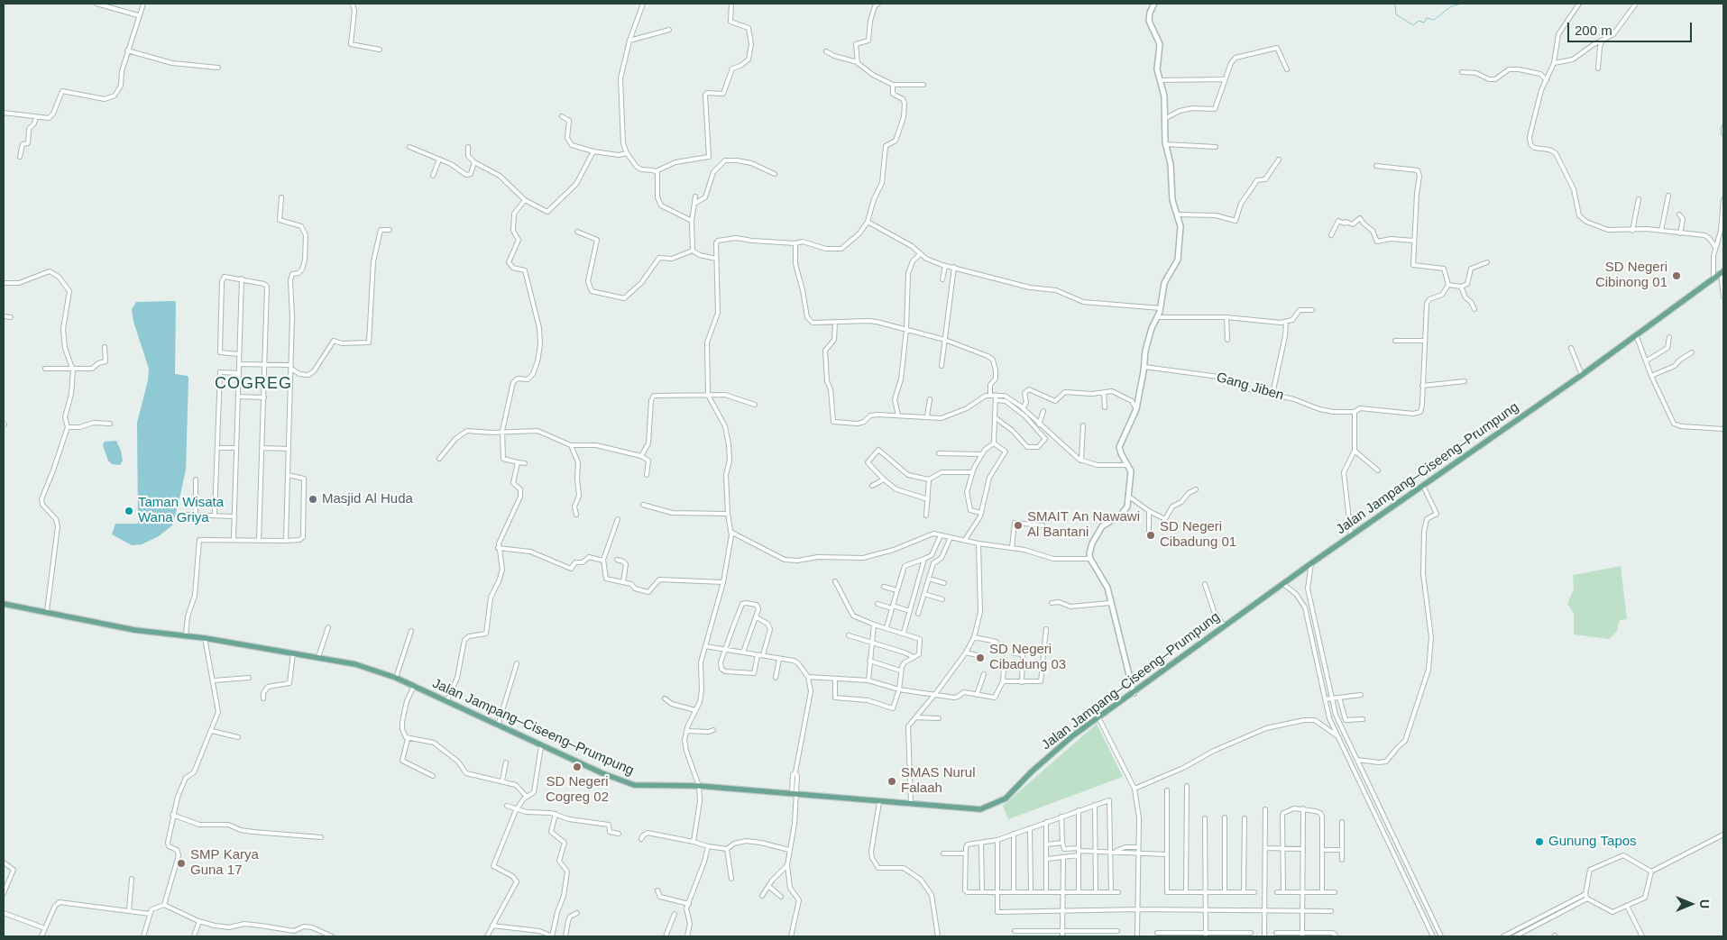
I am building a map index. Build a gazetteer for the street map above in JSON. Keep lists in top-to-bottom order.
{
  "streets": {
    "main road": ["Jalan Jampang–Ciseeng–Prumpung"],
    "street": ["Gang Jiben"]
  },
  "districts": ["COGREG"],
  "places": [
    "SD Negeri Cibinong 01",
    "Masjid Al Huda",
    "Taman Wisata Wana Griya",
    "SMAIT An Nawawi Al Bantani",
    "SD Negeri Cibadung 01",
    "SD Negeri Cibadung 03",
    "SD Negeri Cogreg 02",
    "SMAS Nurul Falaah",
    "Gunung Tapos",
    "SMP Karya Guna 17"
  ],
  "scale_bar": "200 m",
  "north": "right"
}
